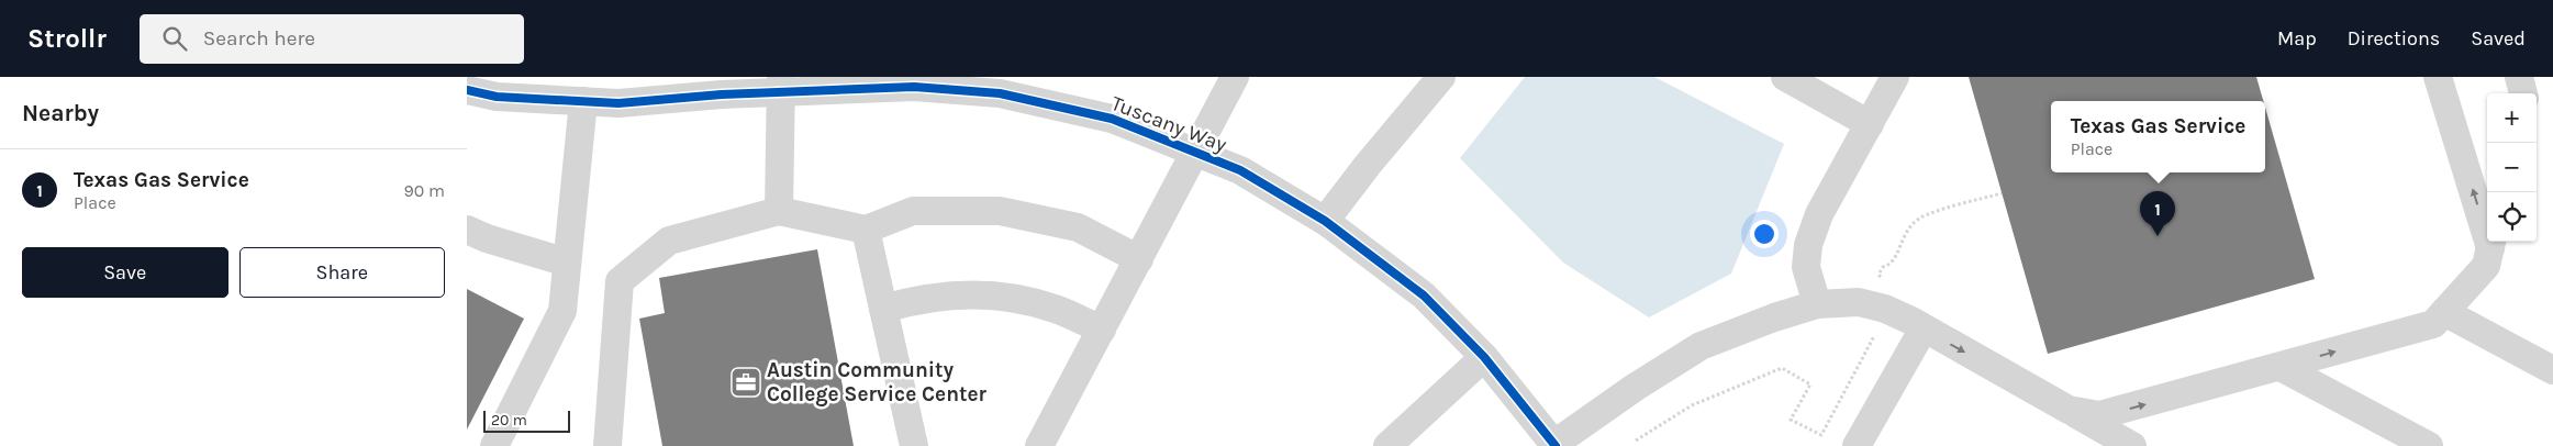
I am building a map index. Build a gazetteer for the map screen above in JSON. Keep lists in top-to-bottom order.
{
  "streets": {
    "street": ["Tuscany Way"]
  },
  "places": {
    "office": ["Austin Community College Service Center"]
  },
  "scale_bar": "20 m",
  "page": {
    "header": "Strollr",
    "search": "Search here",
    "nav": ["Map", "Directions", "Saved"],
    "heading": "Nearby",
    "map_buttons": ["+", "−"],
    "popup": ["Texas Gas Service", "Place"],
    "list": [
      {
        "mark": "1",
        "name": "Texas Gas Service",
        "note": "Place",
        "value": "90 m"
      }
    ],
    "pins": "1",
    "buttons": ["Save", "Share"],
    "scale": "20 m"
  }
}
